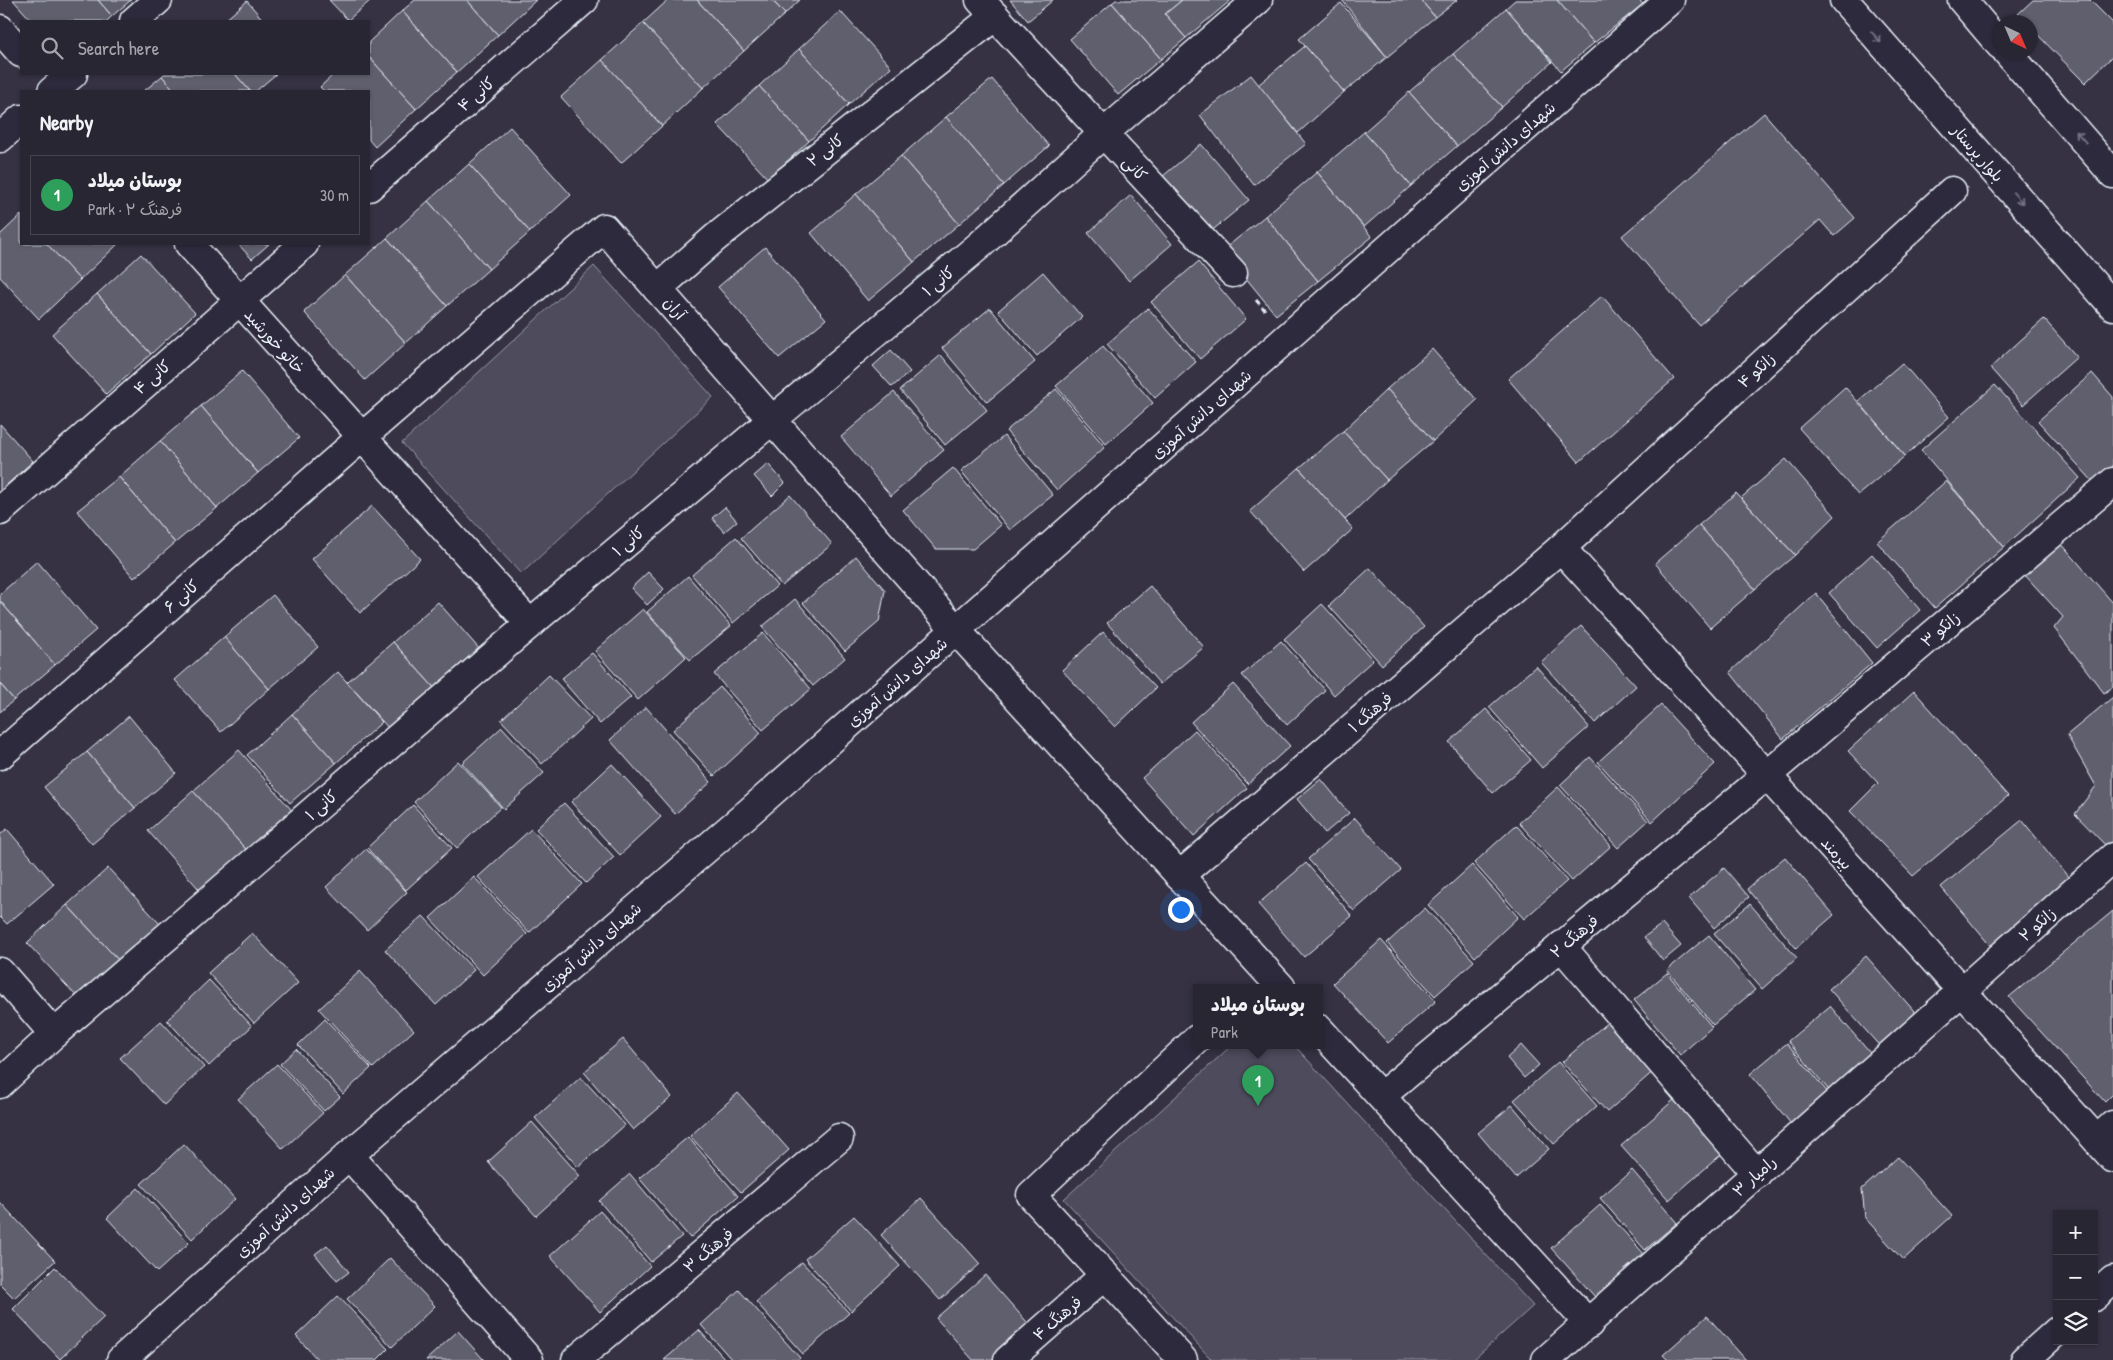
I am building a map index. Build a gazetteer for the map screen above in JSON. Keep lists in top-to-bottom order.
{
  "streets": {
    "street": [
      "کانی ۴",
      "شهدای دانش آموزی",
      "کانی ۲",
      "بلوار پرستار",
      "کانی",
      "کانی ۱",
      "آران",
      "خاتو خورشید",
      "زانکو ۴",
      "کانی ۶",
      "زانکو ۳",
      "فرهنگ ۱",
      "بیرمند",
      "زانکو ۲",
      "فرهنگ ۲",
      "رامیار ۳",
      "فرهنگ ۳",
      "فرهنگ ۴"
    ]
  },
  "crossings": [
    ["کانی ۴", "خاتو خورشید"],
    ["شهدای دانش آموزی", "آران"],
    ["کانی ۲", "کانی"],
    ["کانی ۲", "آران"],
    ["کانی", "کانی ۱"],
    ["کانی ۱", "آران"],
    ["کانی ۱", "خاتو خورشید"],
    ["آران", "خاتو خورشید"],
    ["آران", "کانی ۶"],
    ["آران", "فرهنگ ۱"],
    ["خاتو خورشید", "کانی ۶"],
    ["زانکو ۴", "فرهنگ ۱"],
    ["زانکو ۴", "بیرمند"],
    ["زانکو ۳", "بیرمند"],
    ["زانکو ۳", "فرهنگ ۲"],
    ["فرهنگ ۱", "بیرمند"],
    ["بیرمند", "زانکو ۲"],
    ["بیرمند", "فرهنگ ۲"],
    ["بیرمند", "رامیار ۳"],
    ["زانکو ۲", "رامیار ۳"]
  ],
  "north": "bottom right",
  "page": {
    "search": "Search here",
    "heading": "Nearby",
    "list": [
      {
        "mark": "1",
        "name": "بوستان میلاد",
        "note": "Park · فرهنگ ۲",
        "value": "30 m"
      }
    ],
    "popup": ["بوستان میلاد", "Park"],
    "pins": "1",
    "map_buttons": ["+", "−"]
  }
}
